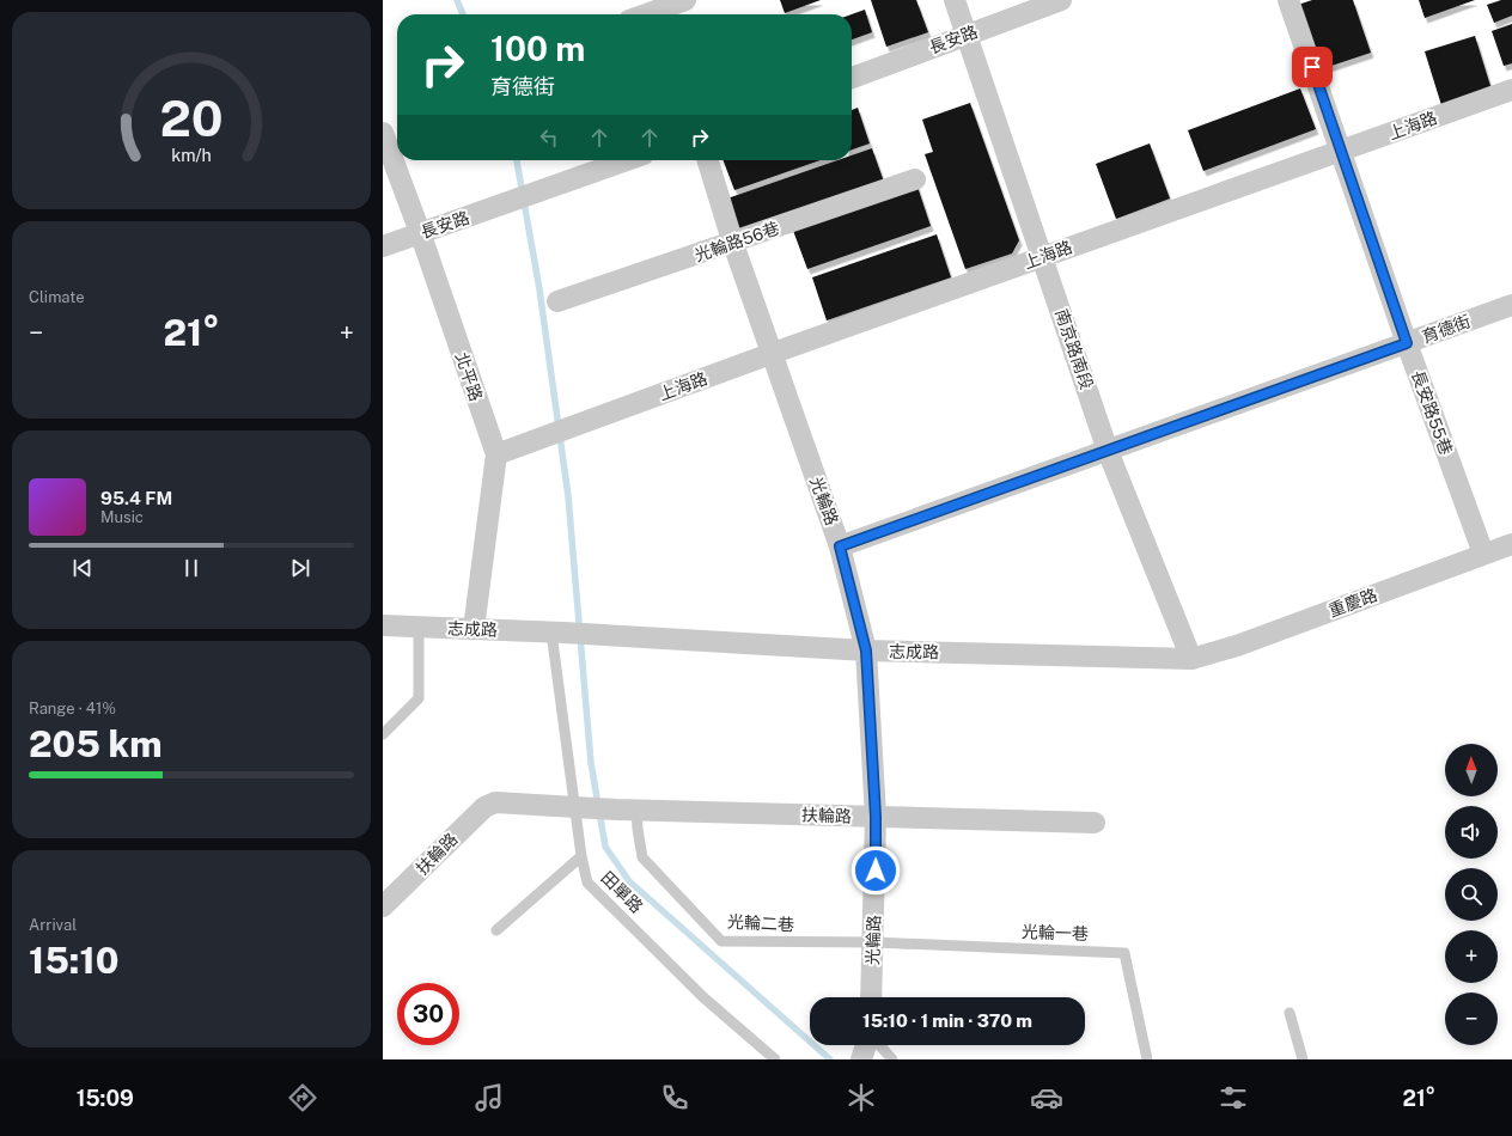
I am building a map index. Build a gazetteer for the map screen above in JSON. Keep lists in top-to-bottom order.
{
  "streets": {
    "street": [
      "長安路",
      "上海路",
      "光輪路56巷",
      "育德街",
      "南京路南段",
      "北平路",
      "長安路55巷",
      "光輪路",
      "重慶路",
      "志成路",
      "扶輪路"
    ],
    "lane": ["田單路", "光輪二巷", "光輪一巷"]
  },
  "crossings": [
    ["長安路", "南京路南段"],
    ["長安路", "北平路"],
    ["上海路", "南京路南段"],
    ["上海路", "北平路"],
    ["上海路", "長安路55巷"],
    ["上海路", "光輪路"],
    ["光輪路56巷", "光輪路"],
    ["育德街", "南京路南段"],
    ["育德街", "長安路55巷"],
    ["育德街", "光輪路"],
    ["南京路南段", "重慶路"],
    ["南京路南段", "志成路"],
    ["北平路", "志成路"],
    ["長安路55巷", "重慶路"],
    ["光輪路", "志成路"],
    ["光輪路", "扶輪路"],
    ["光輪路", "光輪二巷"],
    ["光輪路", "光輪一巷"],
    ["重慶路", "志成路"],
    ["志成路", "田單路"],
    ["扶輪路", "田單路"],
    ["扶輪路", "光輪二巷"],
    ["光輪二巷", "光輪一巷"]
  ],
  "north": "top",
  "page": {
    "turn": ["100 m", "育德街"],
    "tile": [
      "Climate",
      ["Range · 41%", "205 km"],
      ["Arrival", "15:10"]
    ],
    "heat": ["−", "21°", "+"],
    "song": ["95.4 FM", "Music"],
    "map_buttons": ["+", "−"],
    "limit": "30",
    "trip": "15:10 · 1 min · 370 m",
    "tabs": ["15:09", "21°"],
    "gauge": ["20", "km/h"]
  }
}
